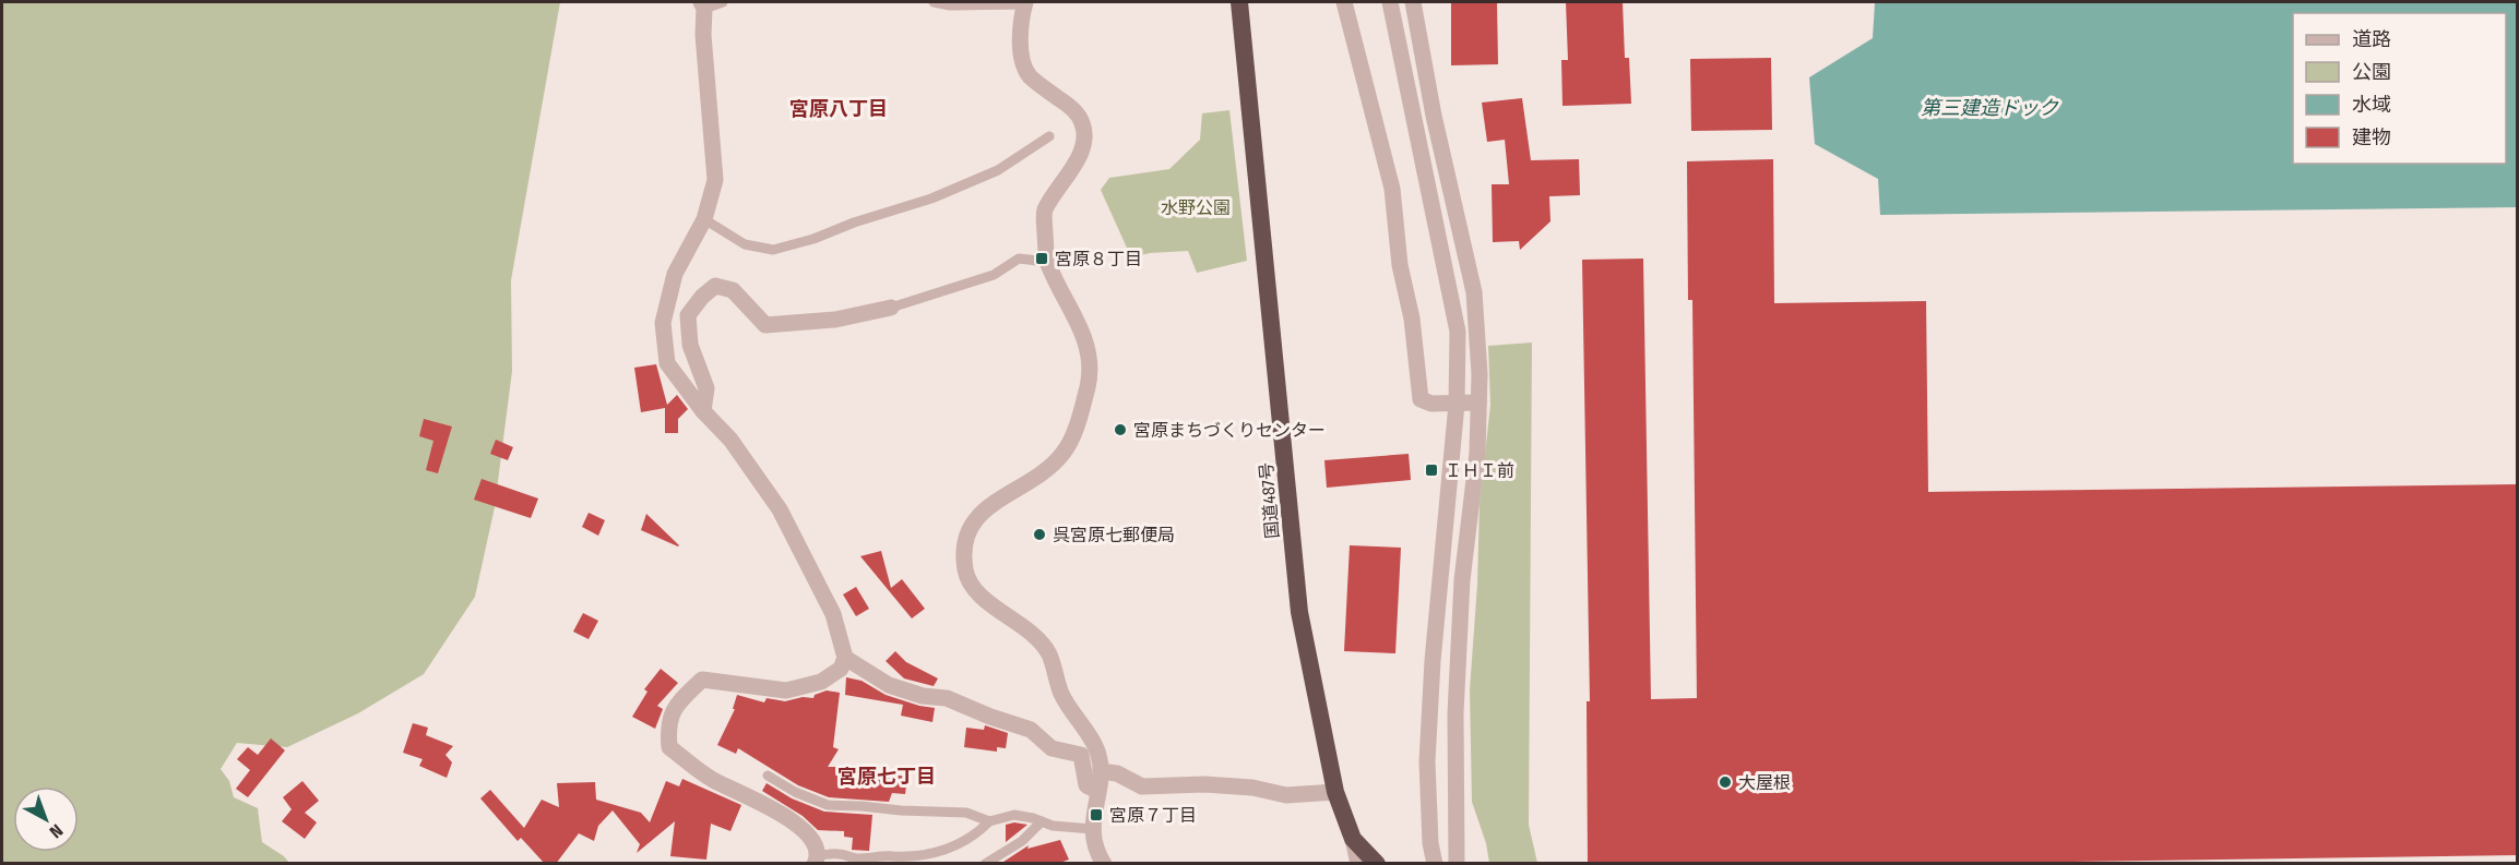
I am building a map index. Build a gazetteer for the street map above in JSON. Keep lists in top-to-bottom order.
{
  "streets": {
    "highway": ["国道487号"]
  },
  "districts": ["宮原八丁目", "宮原七丁目"],
  "water": ["第三建造ドック"],
  "parks": ["水野公園"],
  "places": {
    "transit": ["宮原８丁目", "ＩＨＩ前", "宮原７丁目"],
    "other": ["宮原まちづくりセンター", "呉宮原七郵便局", "大屋根"]
  },
  "legend": [
    "道路",
    "公園",
    "水域",
    "建物"
  ],
  "north": "bottom right"
}
